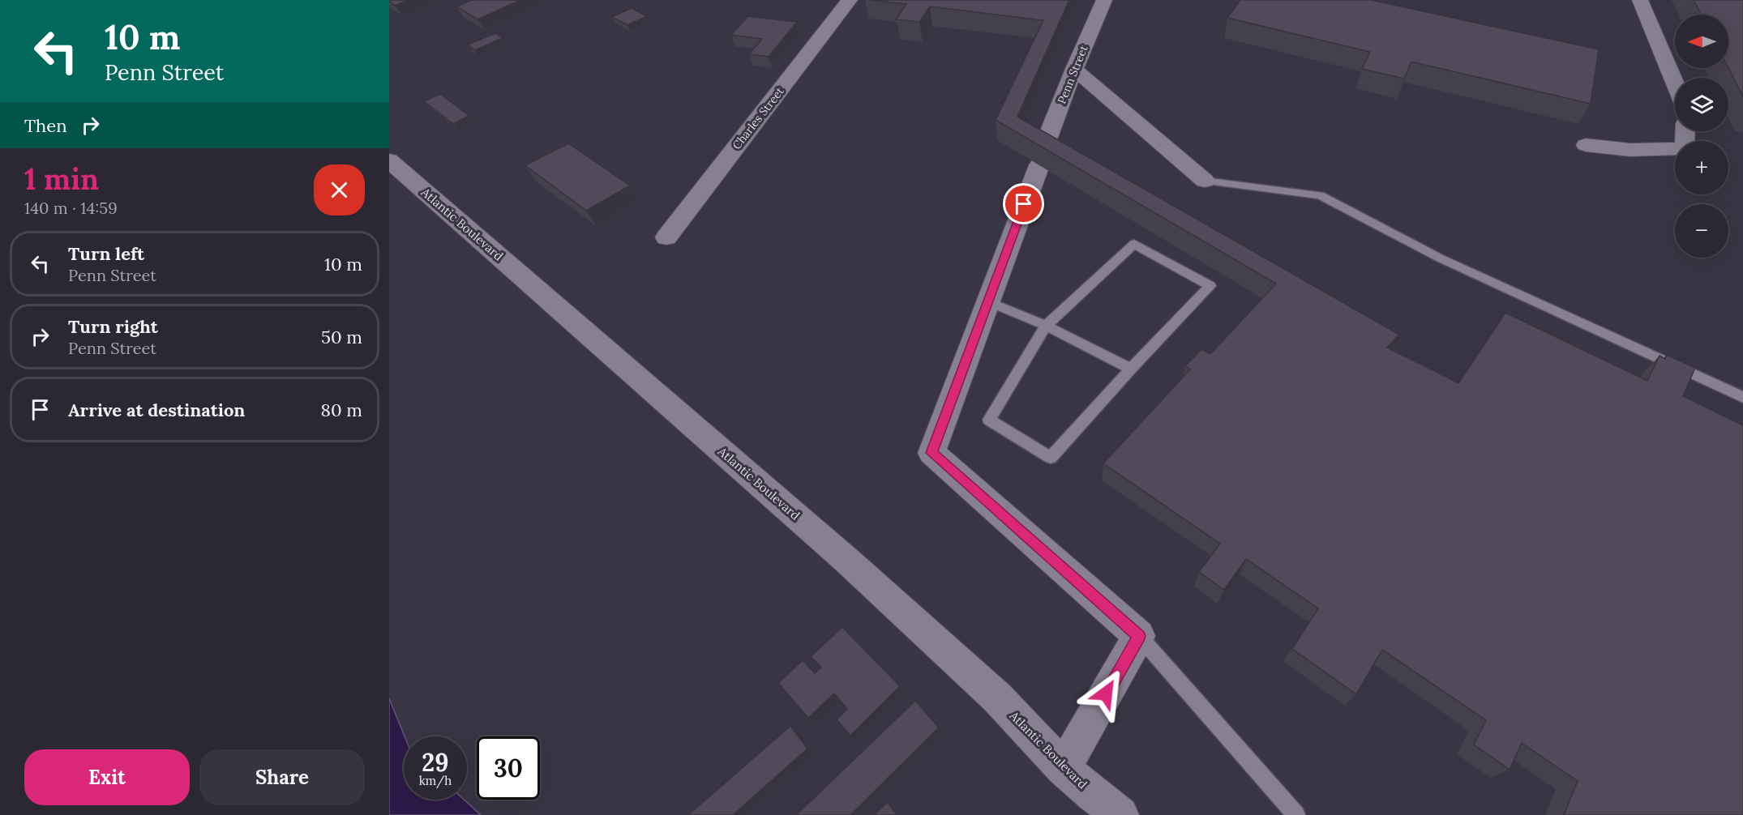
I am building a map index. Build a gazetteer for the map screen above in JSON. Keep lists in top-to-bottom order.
{
  "streets": {
    "street": ["Penn Street", "Charles Street", "Atlantic Boulevard"]
  },
  "north": "left",
  "page": {
    "turn": ["10 m", "Penn Street"],
    "map_buttons": ["+", "−"],
    "then": "Then",
    "heading": ["1 min", "140 m · 14:59"],
    "list": [
      {
        "name": "Turn left",
        "note": "Penn Street",
        "value": "10 m"
      },
      {
        "name": "Turn right",
        "note": "Penn Street",
        "value": "50 m"
      },
      {
        "name": "Arrive at destination",
        "value": "80 m"
      }
    ],
    "speed": "29 km/h",
    "limit": "30",
    "buttons": ["Exit", "Share"]
  }
}
